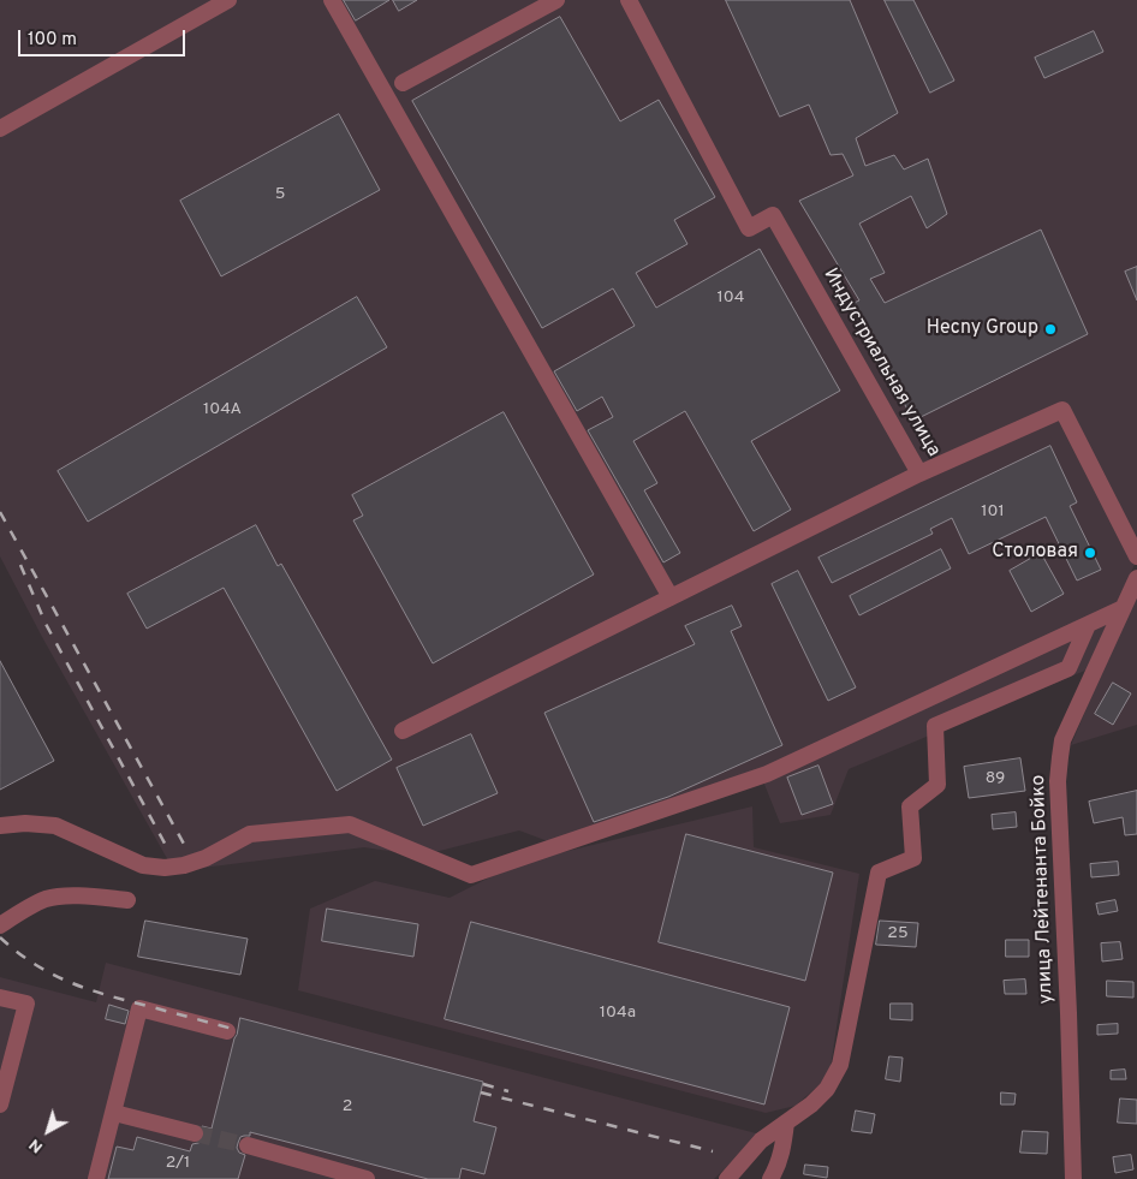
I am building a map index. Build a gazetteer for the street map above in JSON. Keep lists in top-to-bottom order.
{
  "streets": {
    "street": ["Индустриальная улица", "улица Лейтенанта Бойко"]
  },
  "places": ["Hecny Group", "Столовая"],
  "house_numbers": [
    "5",
    "104",
    "104А",
    "101",
    "89",
    "25",
    "104а",
    "2",
    "2/1"
  ],
  "scale_bar": "100 m",
  "north": "bottom left"
}
